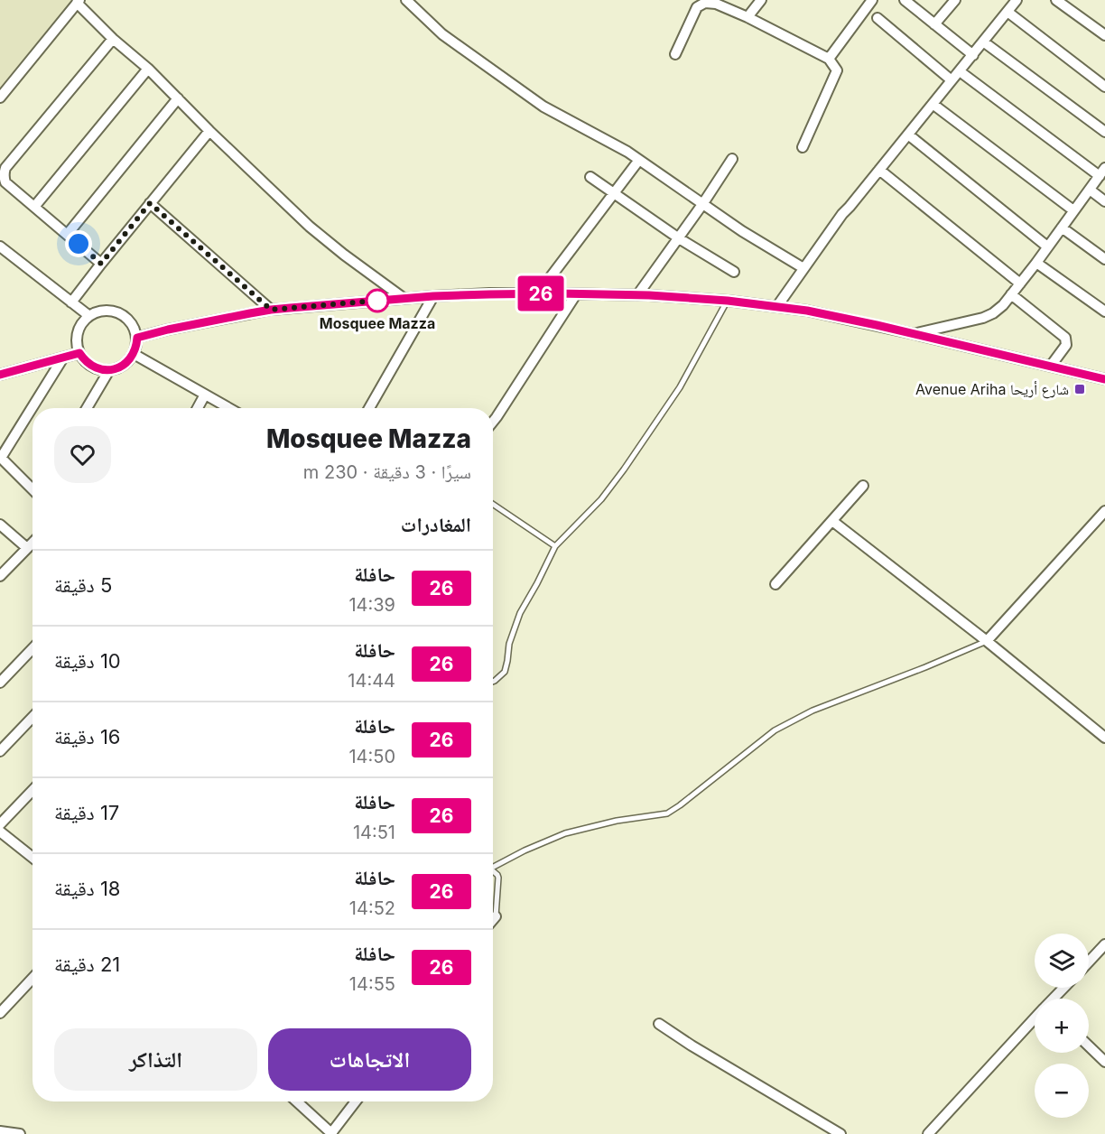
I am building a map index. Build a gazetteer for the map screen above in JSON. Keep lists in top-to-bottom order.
{
  "places": {
    "other": ["Mosquee Mazza"],
    "transit": ["Avenue Ariha شارع أريحا"]
  },
  "lines": ["bus line 26"],
  "page": {
    "on_map": "26",
    "heading": [
      ["Mosquee Mazza", "سيرًا · 3 دقيقة · 230 m"],
      "المغادرات"
    ],
    "list": [
      {
        "mark": "26",
        "name": "حافلة",
        "note": "14:39",
        "value": "5 دقيقة"
      },
      {
        "mark": "26",
        "name": "حافلة",
        "note": "14:44",
        "value": "10 دقيقة"
      },
      {
        "mark": "26",
        "name": "حافلة",
        "note": "14:50",
        "value": "16 دقيقة"
      },
      {
        "mark": "26",
        "name": "حافلة",
        "note": "14:51",
        "value": "17 دقيقة"
      },
      {
        "mark": "26",
        "name": "حافلة",
        "note": "14:52",
        "value": "18 دقيقة"
      },
      {
        "mark": "26",
        "name": "حافلة",
        "note": "14:55",
        "value": "21 دقيقة"
      }
    ],
    "map_buttons": ["+", "−"],
    "buttons": ["الاتجاهات", "التذاكر"]
  }
}
